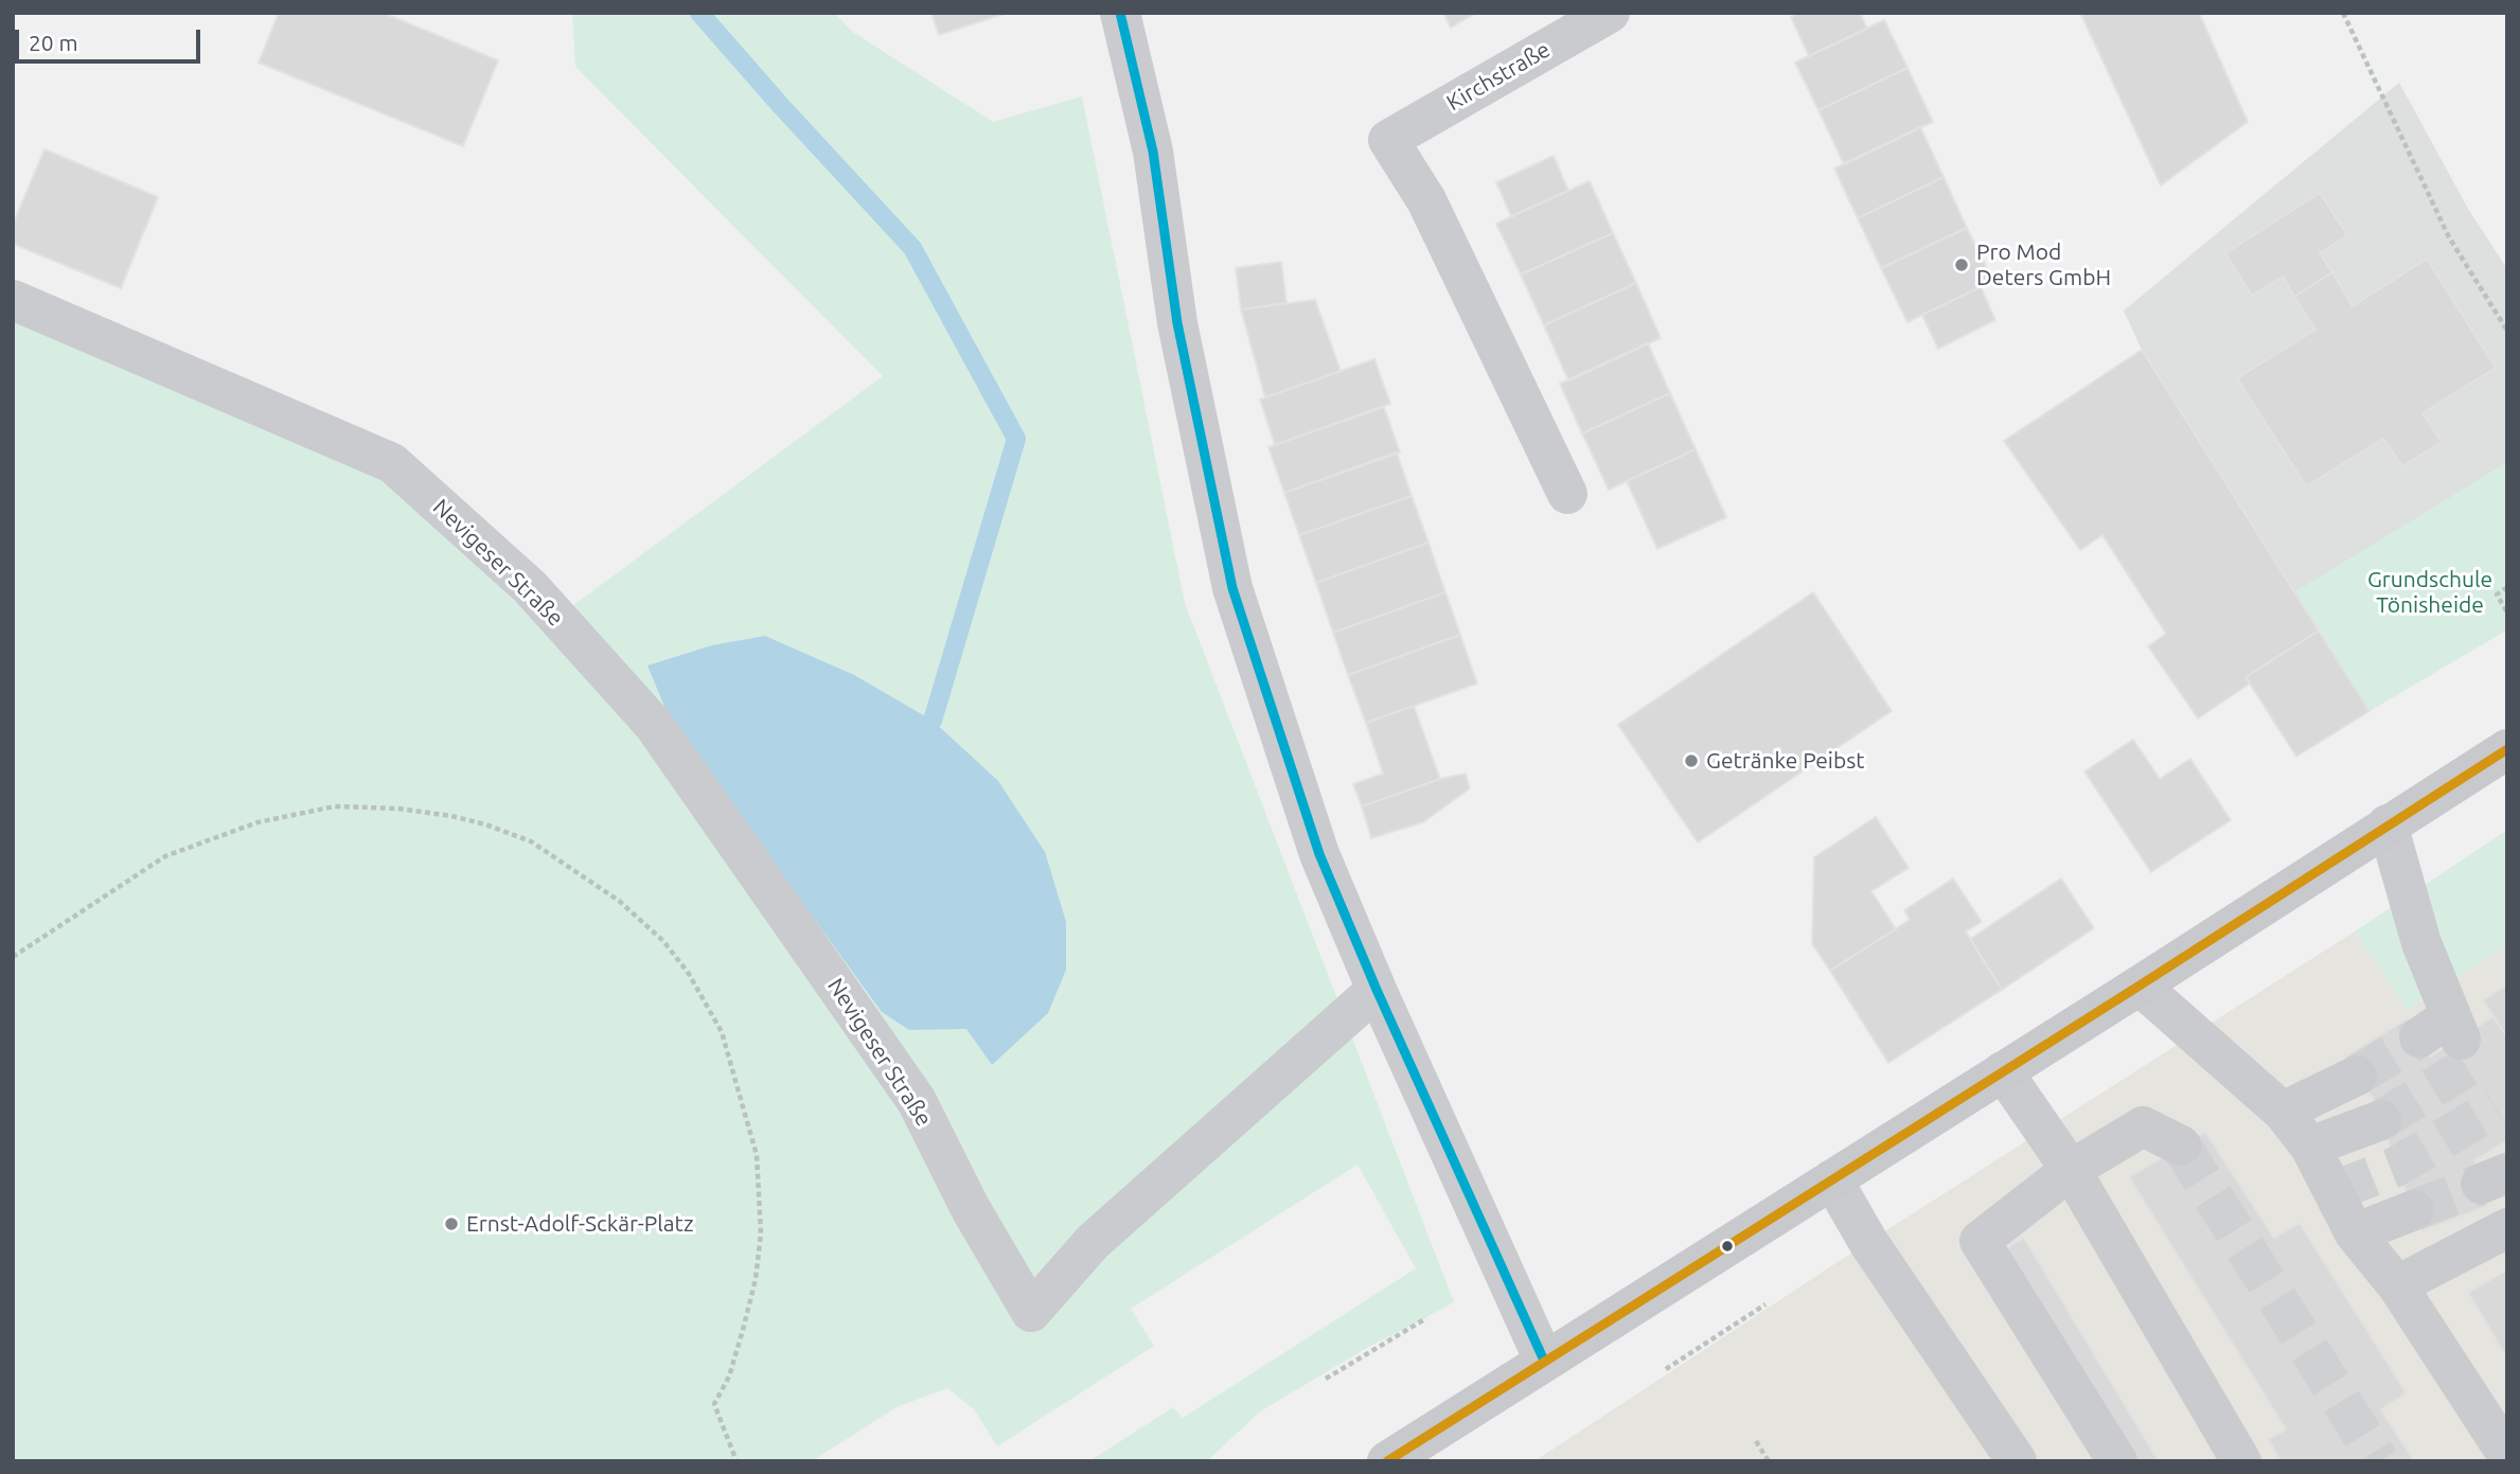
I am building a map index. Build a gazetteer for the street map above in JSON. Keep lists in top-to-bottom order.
{
  "streets": {
    "street": ["Kirchstraße", "Nevigeser Straße"]
  },
  "parks": ["Grundschule Tönisheide"],
  "places": ["Pro Mod Deters GmbH", "Getränke Peibst", "Ernst-Adolf-Sckär-Platz"],
  "lines": ["transit line 20"],
  "scale_bar": "20 m"
}
